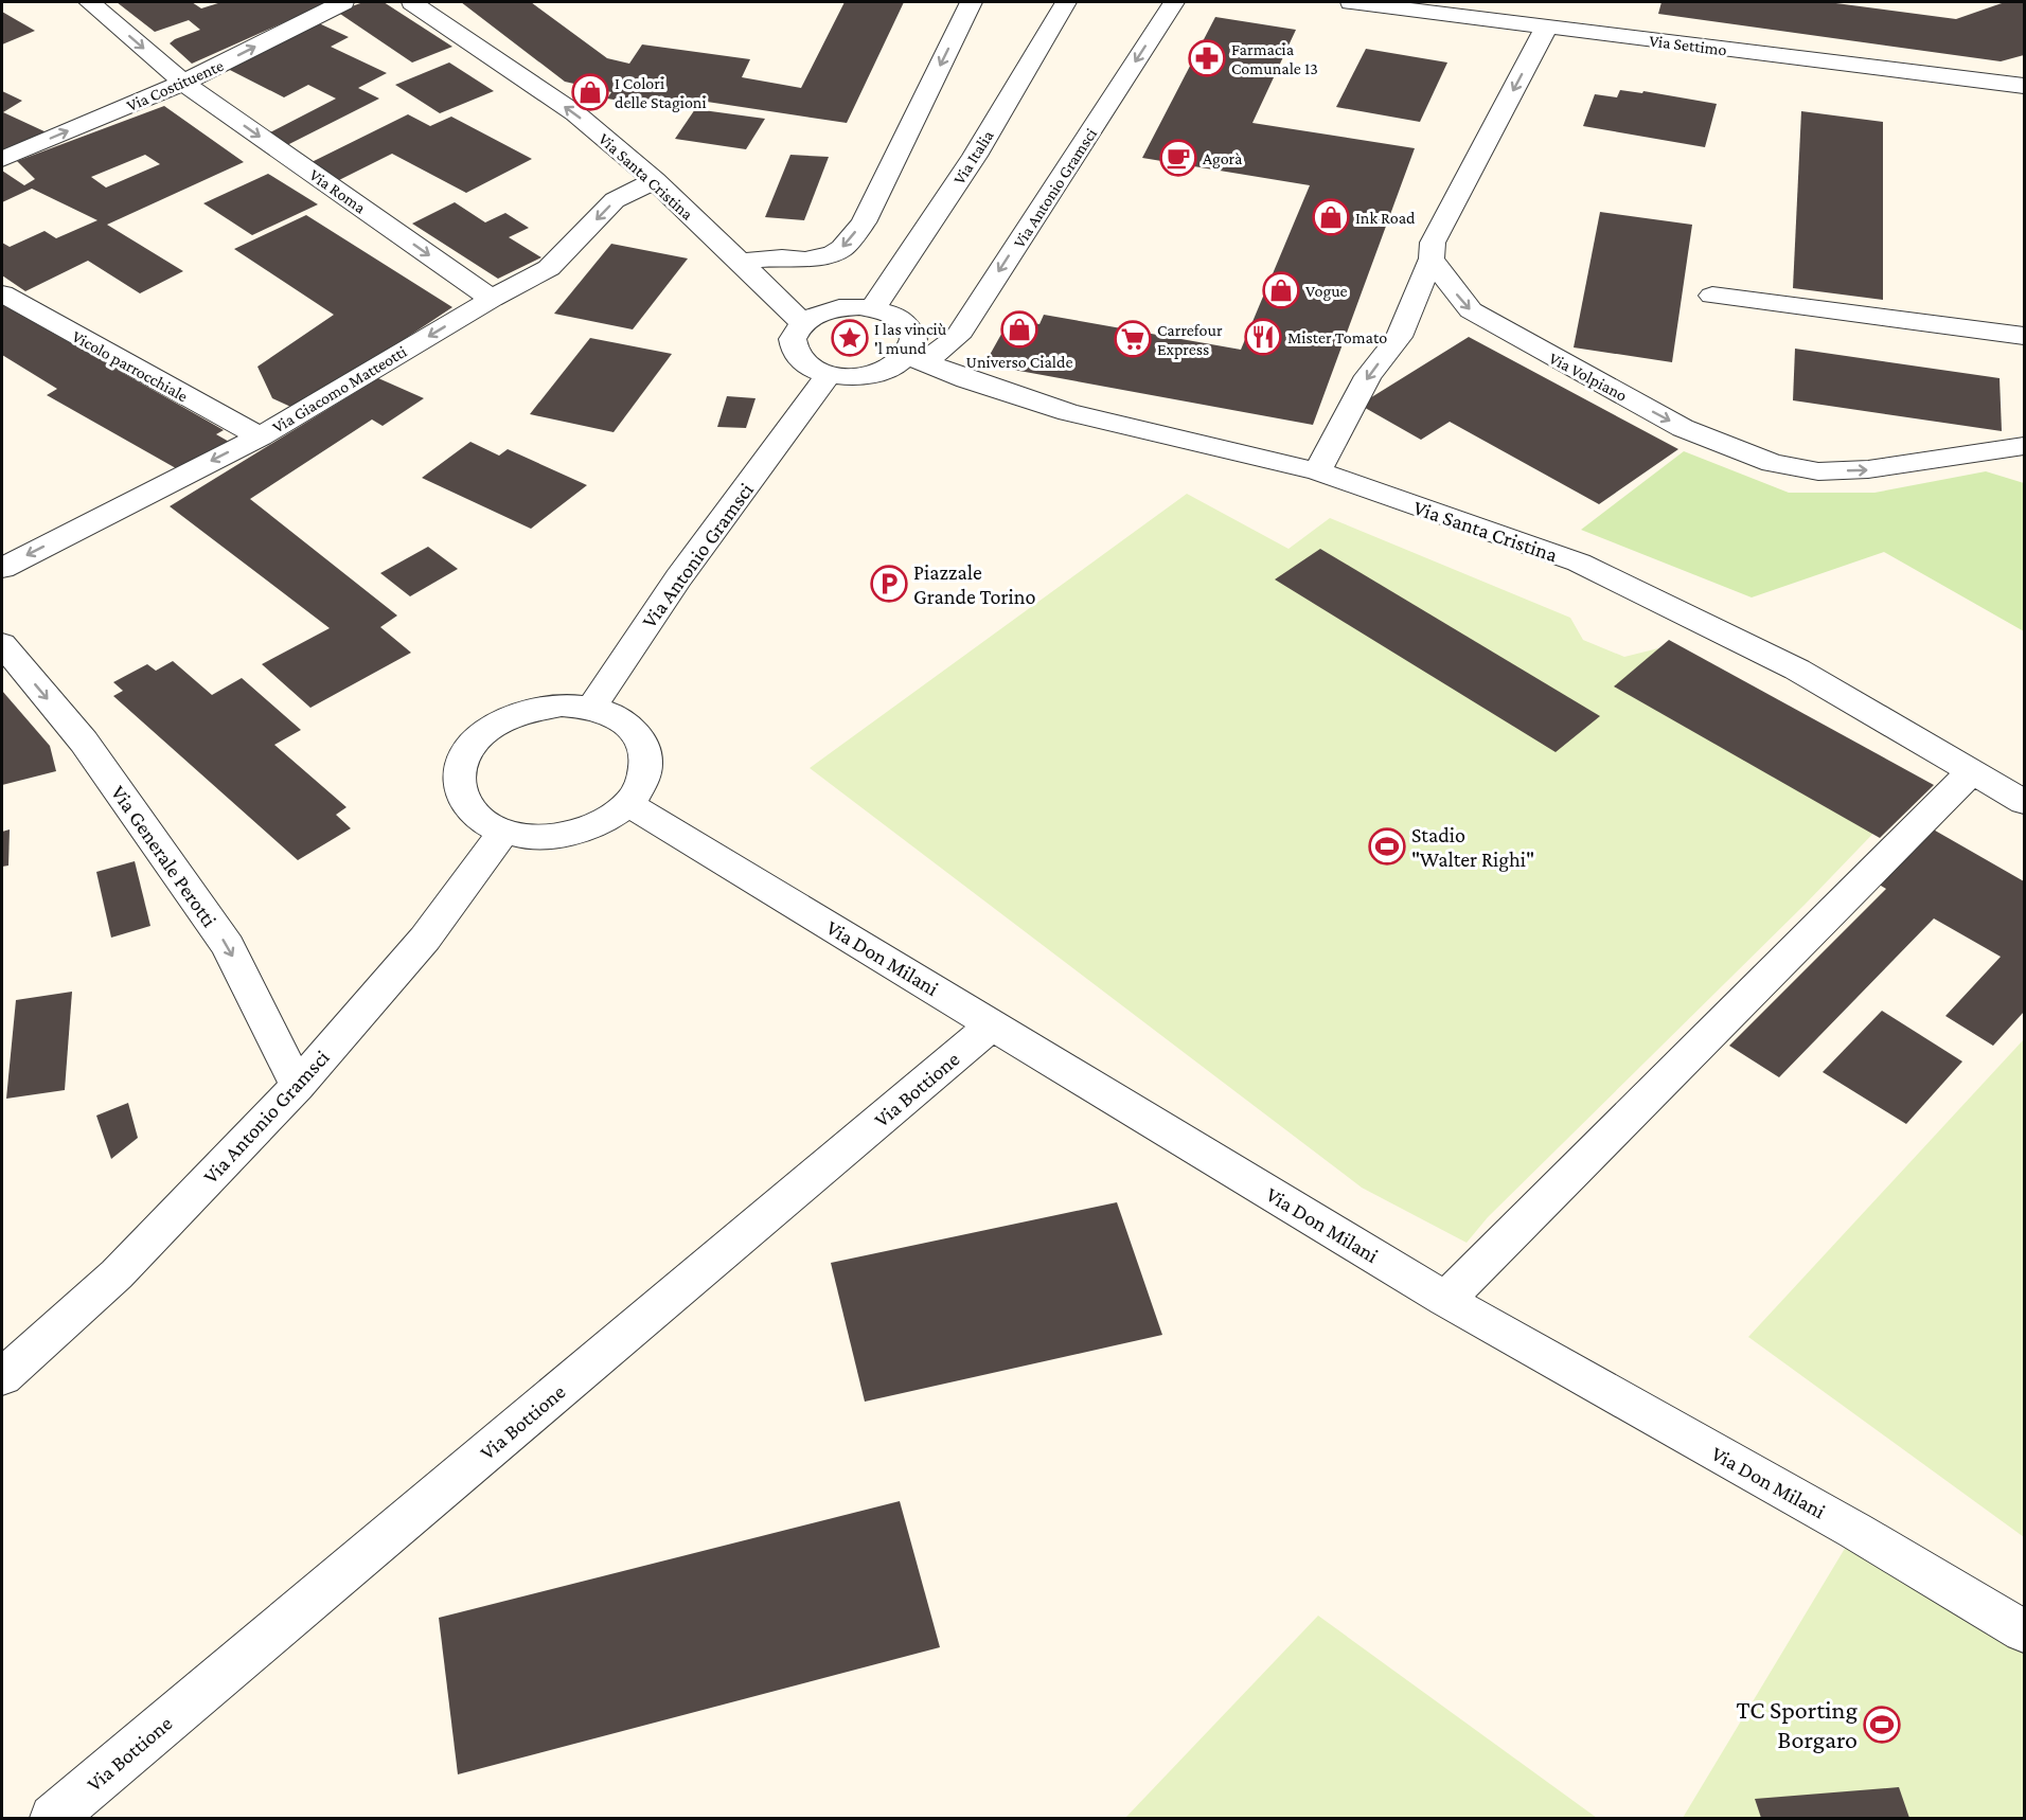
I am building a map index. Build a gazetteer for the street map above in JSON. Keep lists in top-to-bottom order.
{
  "streets": {
    "street": [
      "Via Settimo",
      "Via Costituente",
      "Via Italia",
      "Via Santa Cristina",
      "Via Antonio Gramsci",
      "Via Roma",
      "Vicolo parrocchiale",
      "Via Volpiano",
      "Via Giacomo Matteotti",
      "Via Generale Perotti",
      "Via Don Milani",
      "Via Bottione"
    ]
  },
  "crossings": [
    ["Via Costituente", "Via Roma"],
    ["Via Santa Cristina", "Via Antonio Gramsci"],
    ["Via Santa Cristina", "Via Giacomo Matteotti"],
    ["Via Antonio Gramsci", "Via Generale Perotti"],
    ["Via Antonio Gramsci", "Via Don Milani"],
    ["Via Roma", "Via Giacomo Matteotti"],
    ["Vicolo parrocchiale", "Via Giacomo Matteotti"],
    ["Via Don Milani", "Via Bottione"]
  ],
  "one_way": [
    "Via Costituente",
    "Via Roma",
    "Via Giacomo Matteotti",
    "Via Generale Perotti"
  ],
  "places": {
    "pharmacy": ["Farmacia Comunale 13"],
    "shop": [
      "I Colori delle Stagioni",
      "Ink Road",
      "Vogue",
      "Universo Cialde"
    ],
    "cafe": ["Agorà"],
    "restaurant": ["Mister Tomato"],
    "place": ["I las vinciù 'l mund"],
    "supermarket": ["Carrefour Express"],
    "parking": ["Piazzale Grande Torino"],
    "sports": ["Stadio \"Walter Righi\"", "TC Sporting Borgaro"]
  }
}
